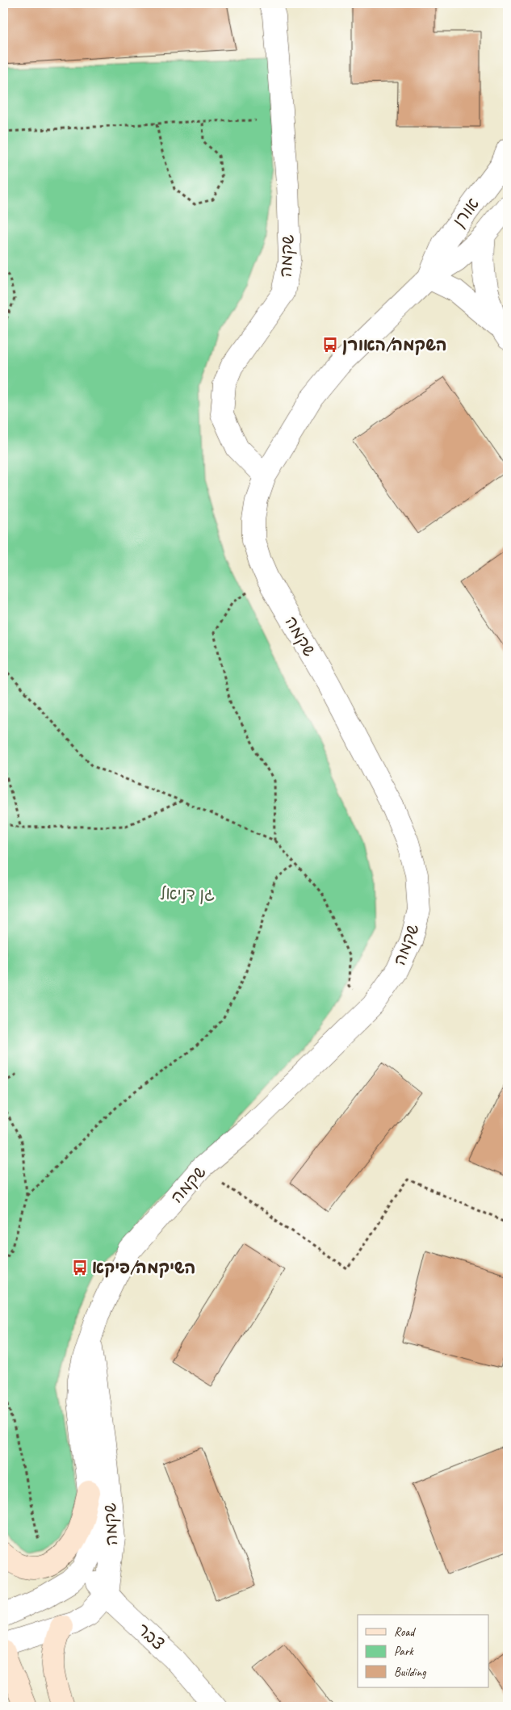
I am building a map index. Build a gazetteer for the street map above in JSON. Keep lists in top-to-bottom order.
{
  "streets": {
    "street": ["אורן", "שקמה", "צבר"]
  },
  "crossings": [
    ["אורן", "שקמה"],
    ["שקמה", "צבר"]
  ],
  "parks": ["גן דניאל"],
  "places": {
    "bus stop": ["השקמה/האורן", "השיקמה/פיקא"]
  },
  "legend": ["Road", "Park", "Building"]
}
